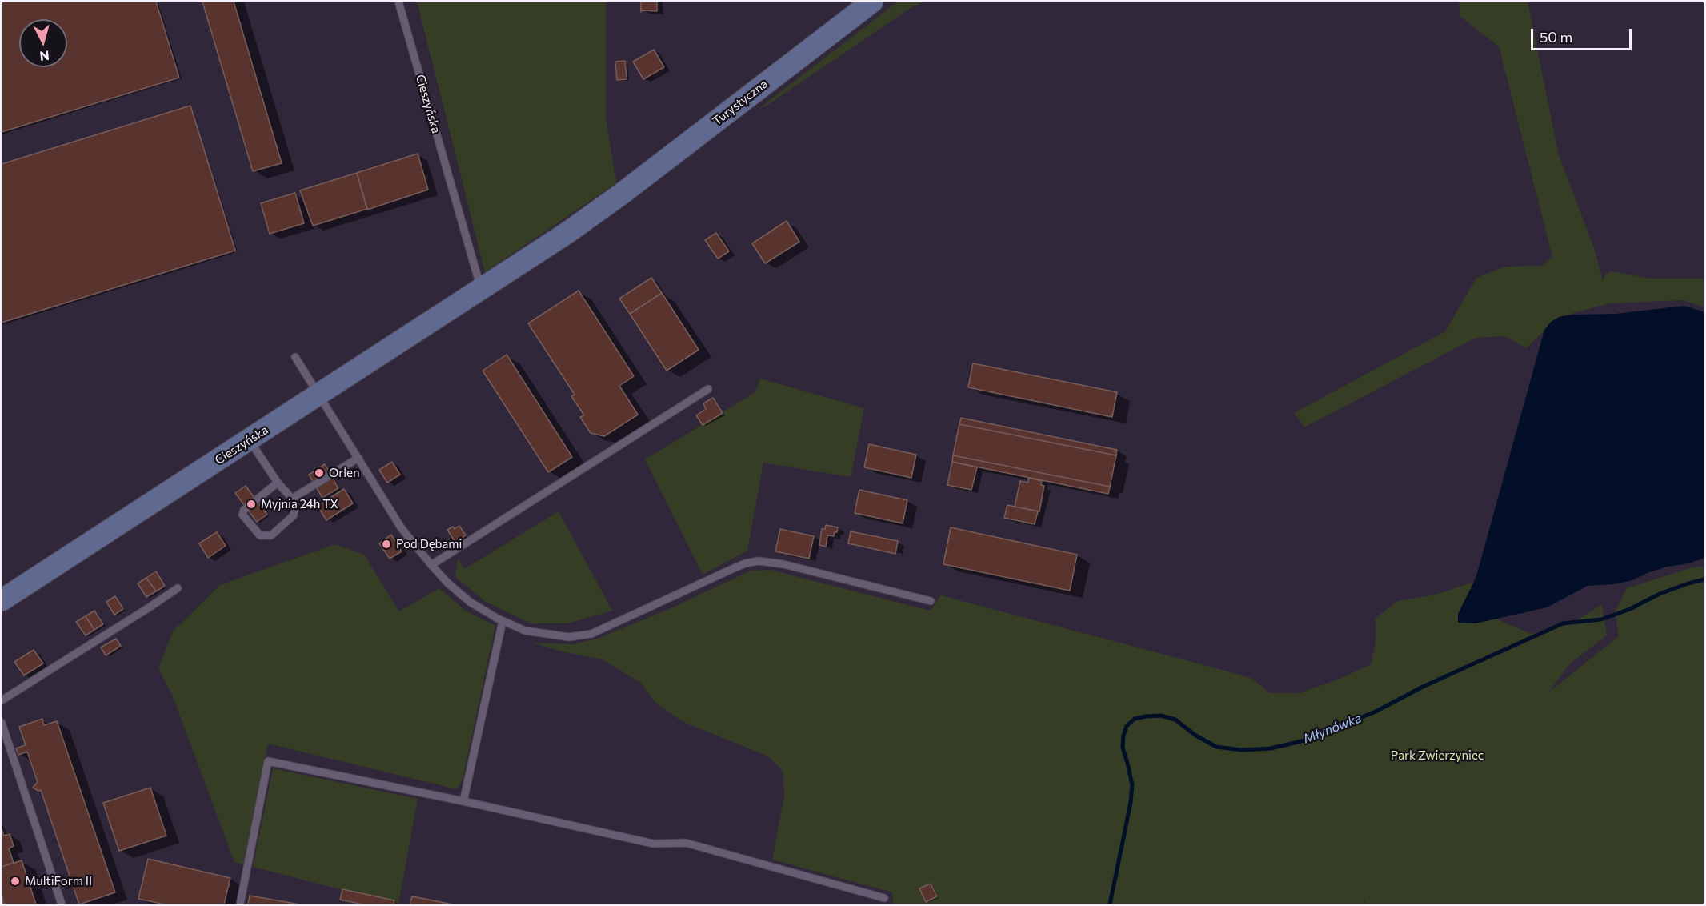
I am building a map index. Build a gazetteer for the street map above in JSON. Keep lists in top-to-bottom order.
{
  "streets": {
    "main road": ["Turystyczna", "Cieszyńska"]
  },
  "crossings": [
    ["Turystyczna", "Cieszyńska"]
  ],
  "water": ["Młynówka"],
  "parks": ["Park Zwierzyniec"],
  "places": [
    "Orlen",
    "Myjnia 24h TX",
    "Pod Dębami",
    "MultiForm II"
  ],
  "scale_bar": "50 m",
  "north": "bottom"
}
